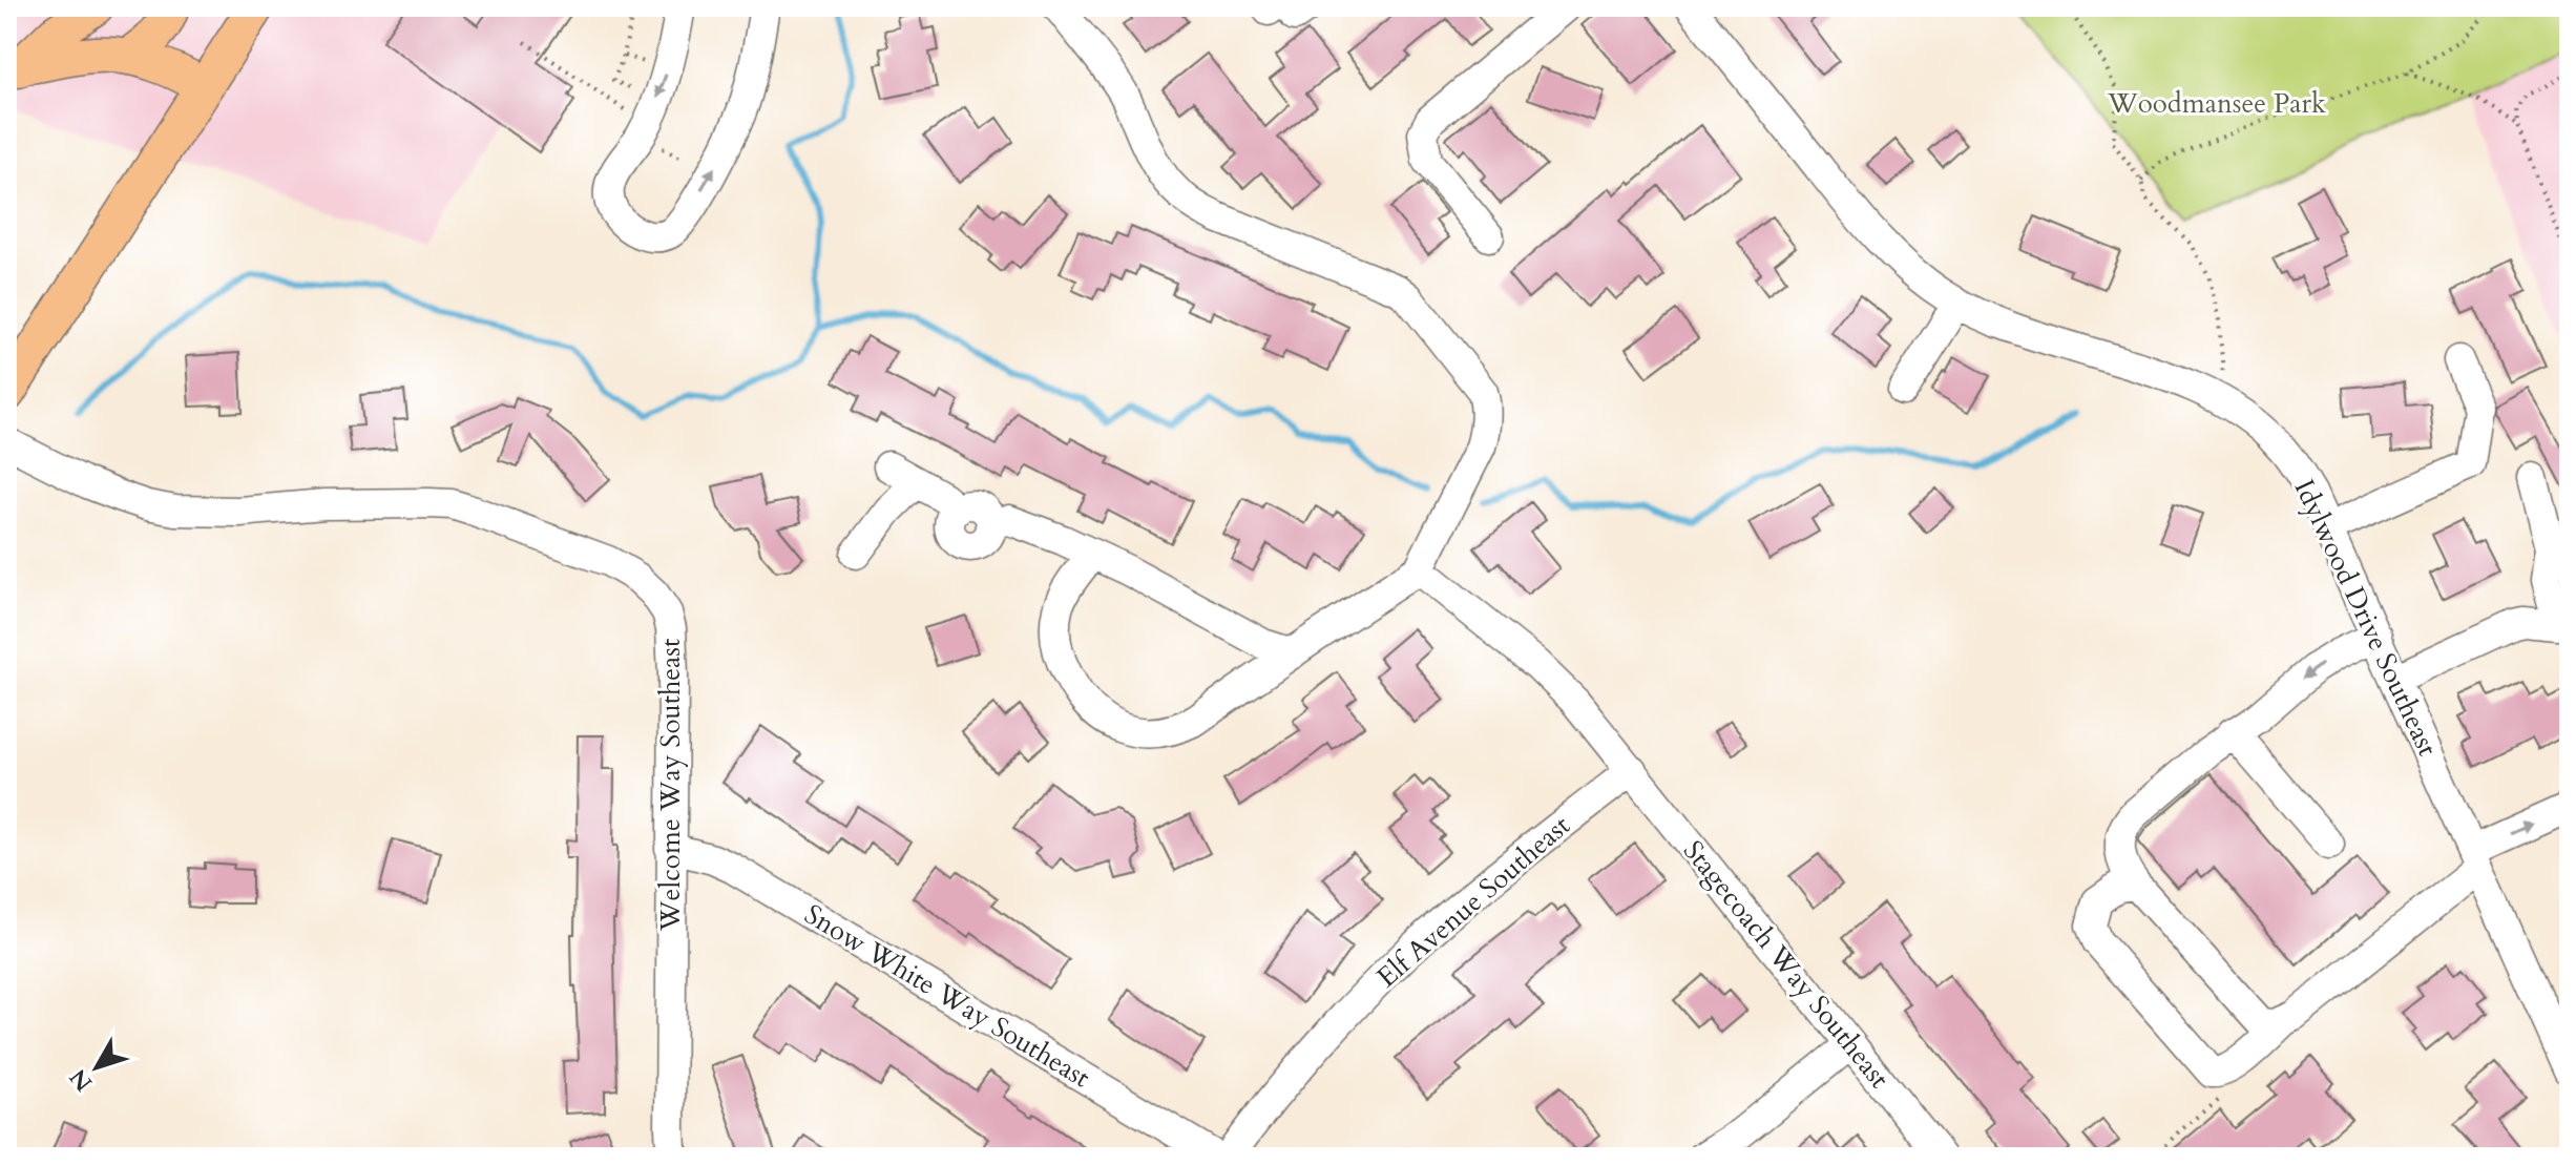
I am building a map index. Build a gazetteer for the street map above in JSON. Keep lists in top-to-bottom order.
{
  "streets": {
    "street": [
      "Idylwood Drive Southeast",
      "Welcome Way Southeast",
      "Elf Avenue Southeast",
      "Stagecoach Way Southeast",
      "Snow White Way Southeast"
    ]
  },
  "crossings": [
    ["Welcome Way Southeast", "Snow White Way Southeast"],
    ["Elf Avenue Southeast", "Stagecoach Way Southeast"]
  ],
  "parks": ["Woodmansee Park"],
  "north": "bottom left"
}
